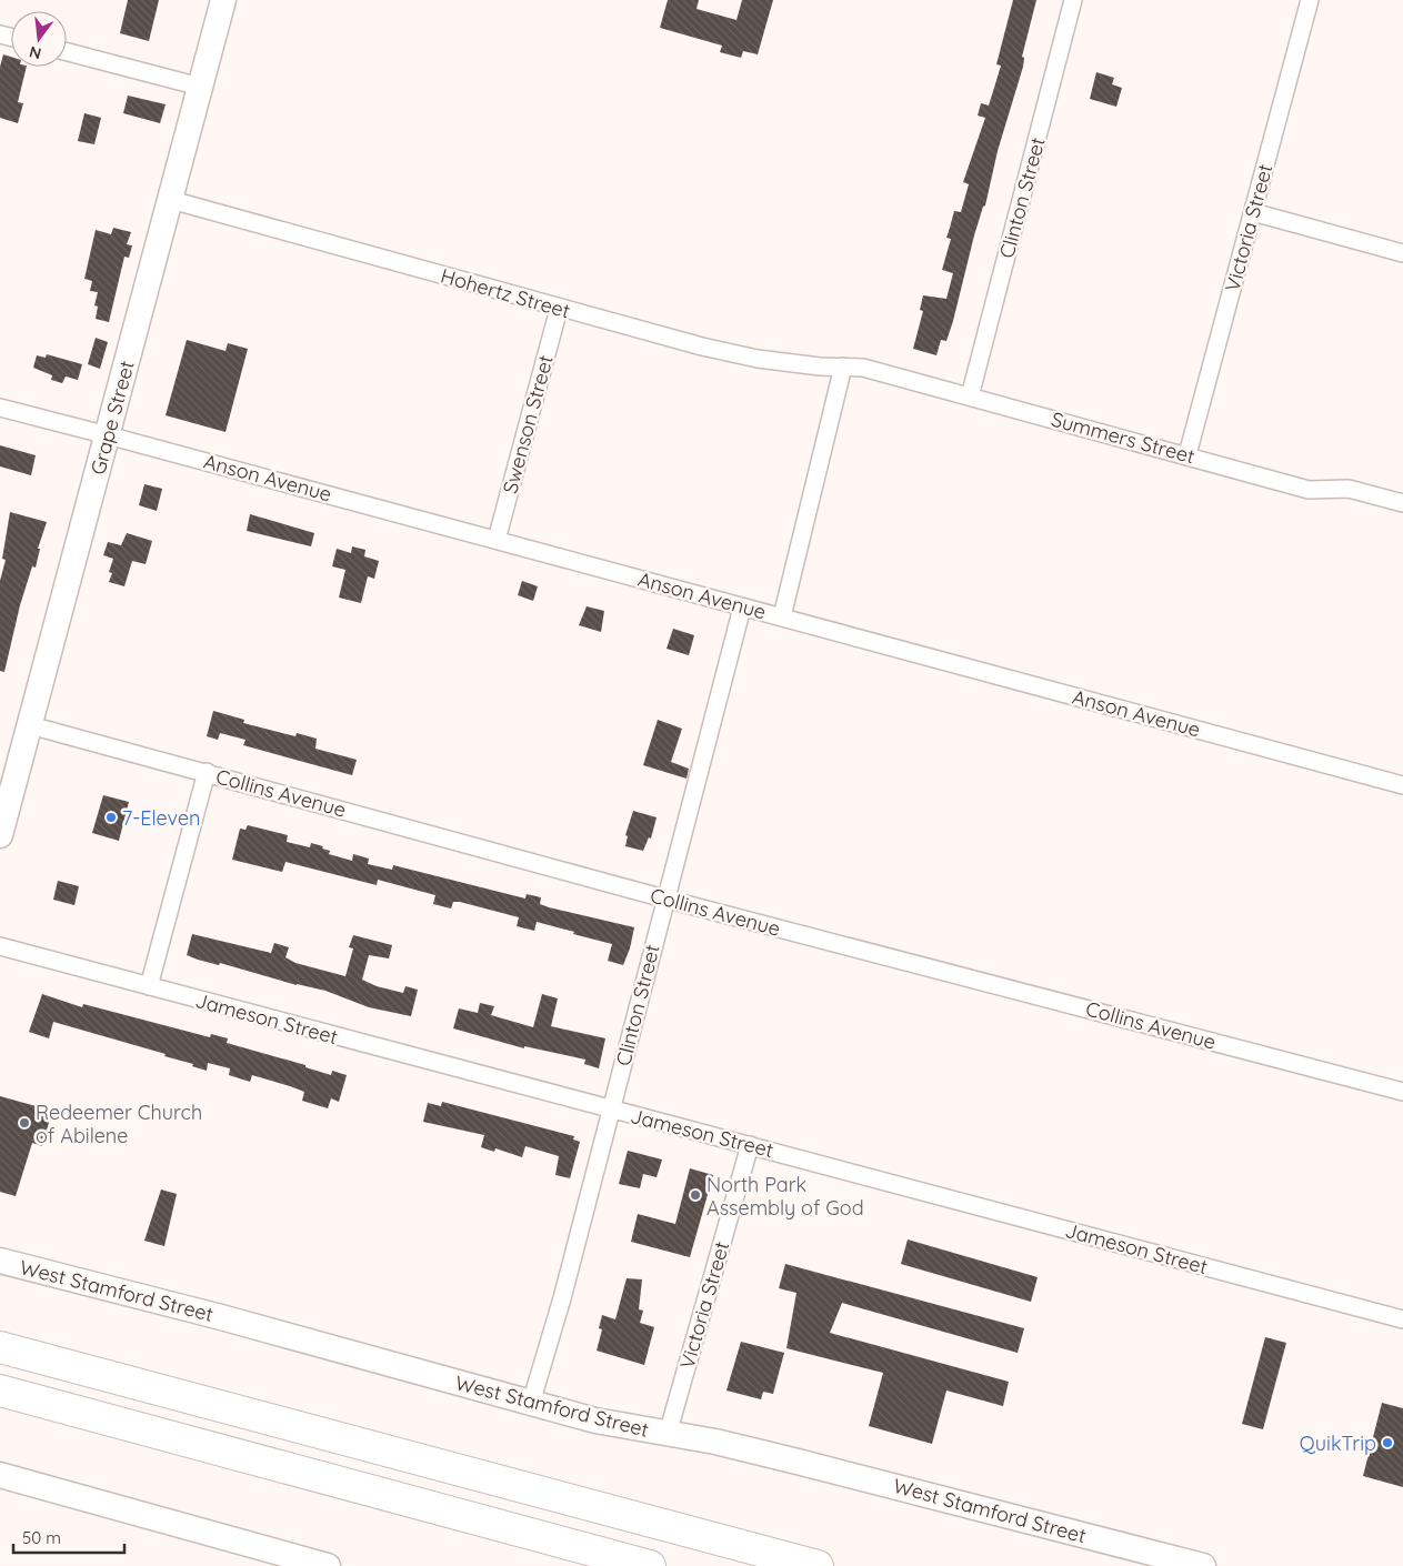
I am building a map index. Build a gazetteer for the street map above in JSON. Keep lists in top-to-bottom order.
{
  "streets": {
    "main road": ["Grape Street", "West Stamford Street"],
    "street": [
      "Clinton Street",
      "Victoria Street",
      "Hohertz Street",
      "Swenson Street",
      "Summers Street",
      "Anson Avenue",
      "Collins Avenue",
      "Jameson Street"
    ]
  },
  "crossings": [
    ["Clinton Street", "Summers Street"],
    ["Clinton Street", "Anson Avenue"],
    ["Clinton Street", "Collins Avenue"],
    ["Clinton Street", "Jameson Street"],
    ["Clinton Street", "West Stamford Street"],
    ["Victoria Street", "Summers Street"],
    ["Victoria Street", "Jameson Street"],
    ["Victoria Street", "West Stamford Street"],
    ["Hohertz Street", "Grape Street"],
    ["Hohertz Street", "Swenson Street"],
    ["Hohertz Street", "Summers Street"],
    ["Grape Street", "Anson Avenue"],
    ["Grape Street", "Collins Avenue"],
    ["Swenson Street", "Anson Avenue"]
  ],
  "places": [
    "7-Eleven",
    "Redeemer Church of Abilene",
    "North Park Assembly of God",
    "QuikTrip"
  ],
  "scale_bar": "50 m",
  "north": "bottom"
}
